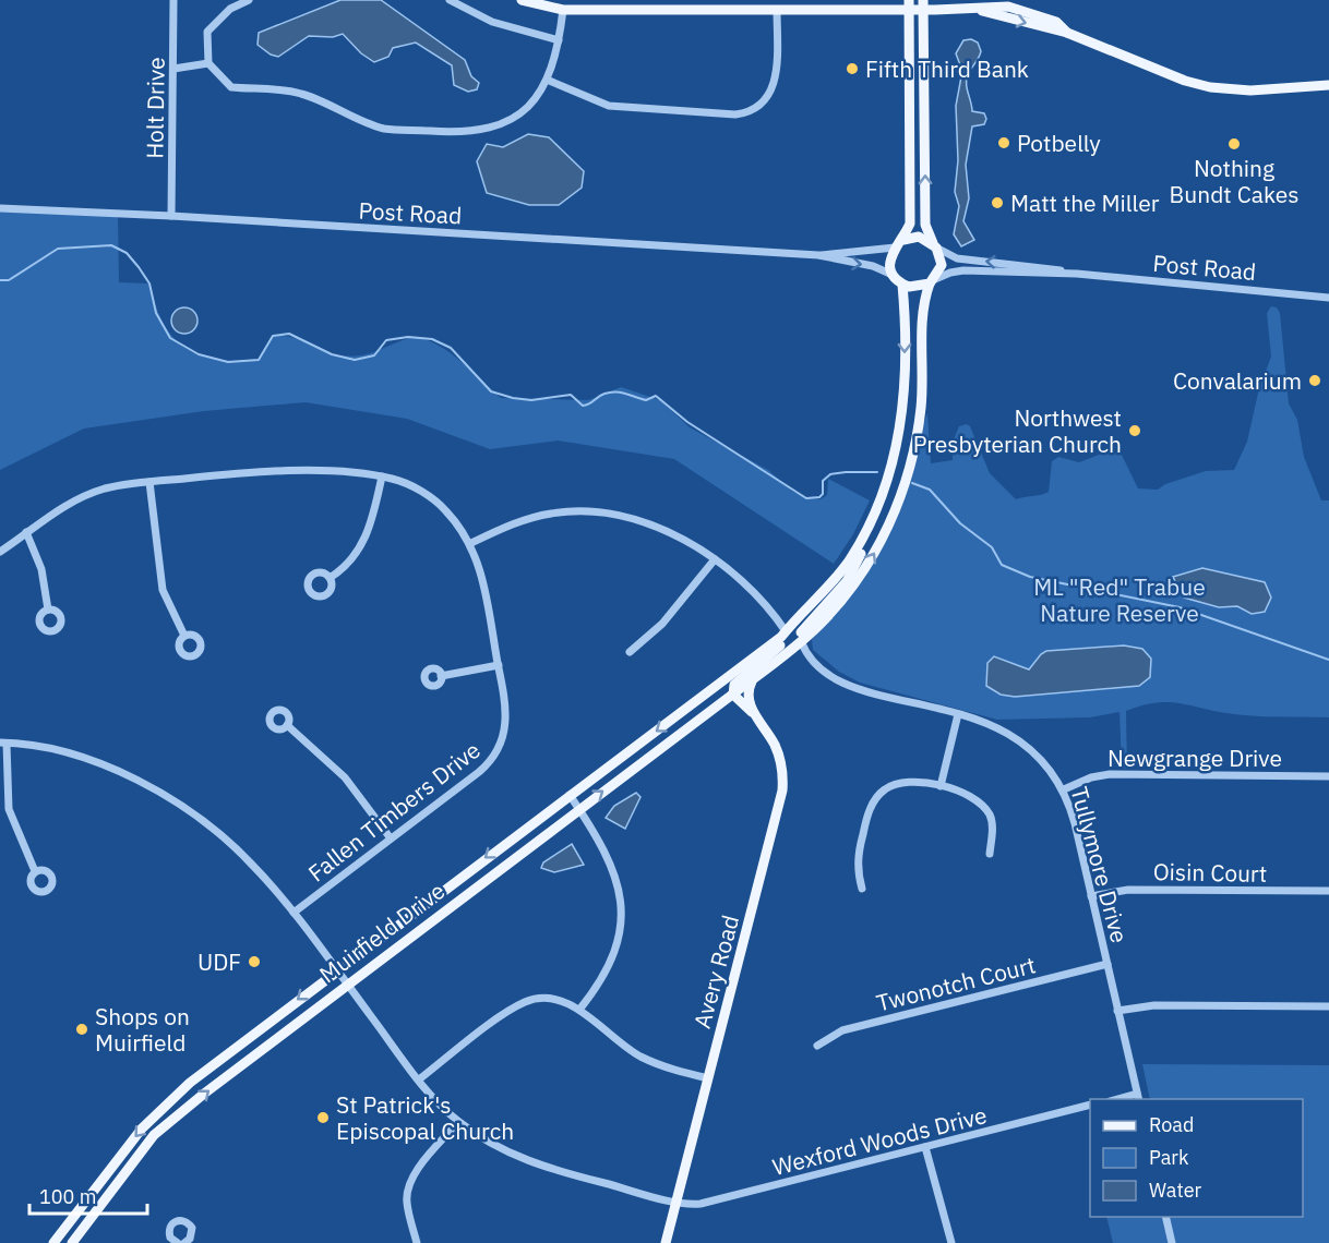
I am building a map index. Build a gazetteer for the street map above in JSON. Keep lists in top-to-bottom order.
{
  "streets": {
    "main road": ["Muirfield Drive", "Avery Road"],
    "street": [
      "Holt Drive",
      "Post Road",
      "Newgrange Drive",
      "Fallen Timbers Drive",
      "Tullymore Drive",
      "Oisin Court",
      "Twonotch Court",
      "Wexford Woods Drive"
    ]
  },
  "crossings": [
    ["Holt Drive", "Post Road"],
    ["Newgrange Drive", "Tullymore Drive"],
    ["Fallen Timbers Drive", "Wexford Woods Drive"],
    ["Tullymore Drive", "Oisin Court"],
    ["Tullymore Drive", "Muirfield Drive"],
    ["Tullymore Drive", "Twonotch Court"],
    ["Muirfield Drive", "Avery Road"],
    ["Muirfield Drive", "Wexford Woods Drive"],
    ["Avery Road", "Wexford Woods Drive"]
  ],
  "parks": ["ML \"Red\" Trabue Nature Reserve"],
  "places": [
    "Fifth Third Bank",
    "Potbelly",
    "Nothing Bundt Cakes",
    "Matt the Miller",
    "Convalarium",
    "Northwest Presbyterian Church",
    "UDF",
    "Shops on Muirfield",
    "St Patrick's Episcopal Church"
  ],
  "legend": ["Road", "Park", "Water"],
  "scale_bar": "100 m"
}
